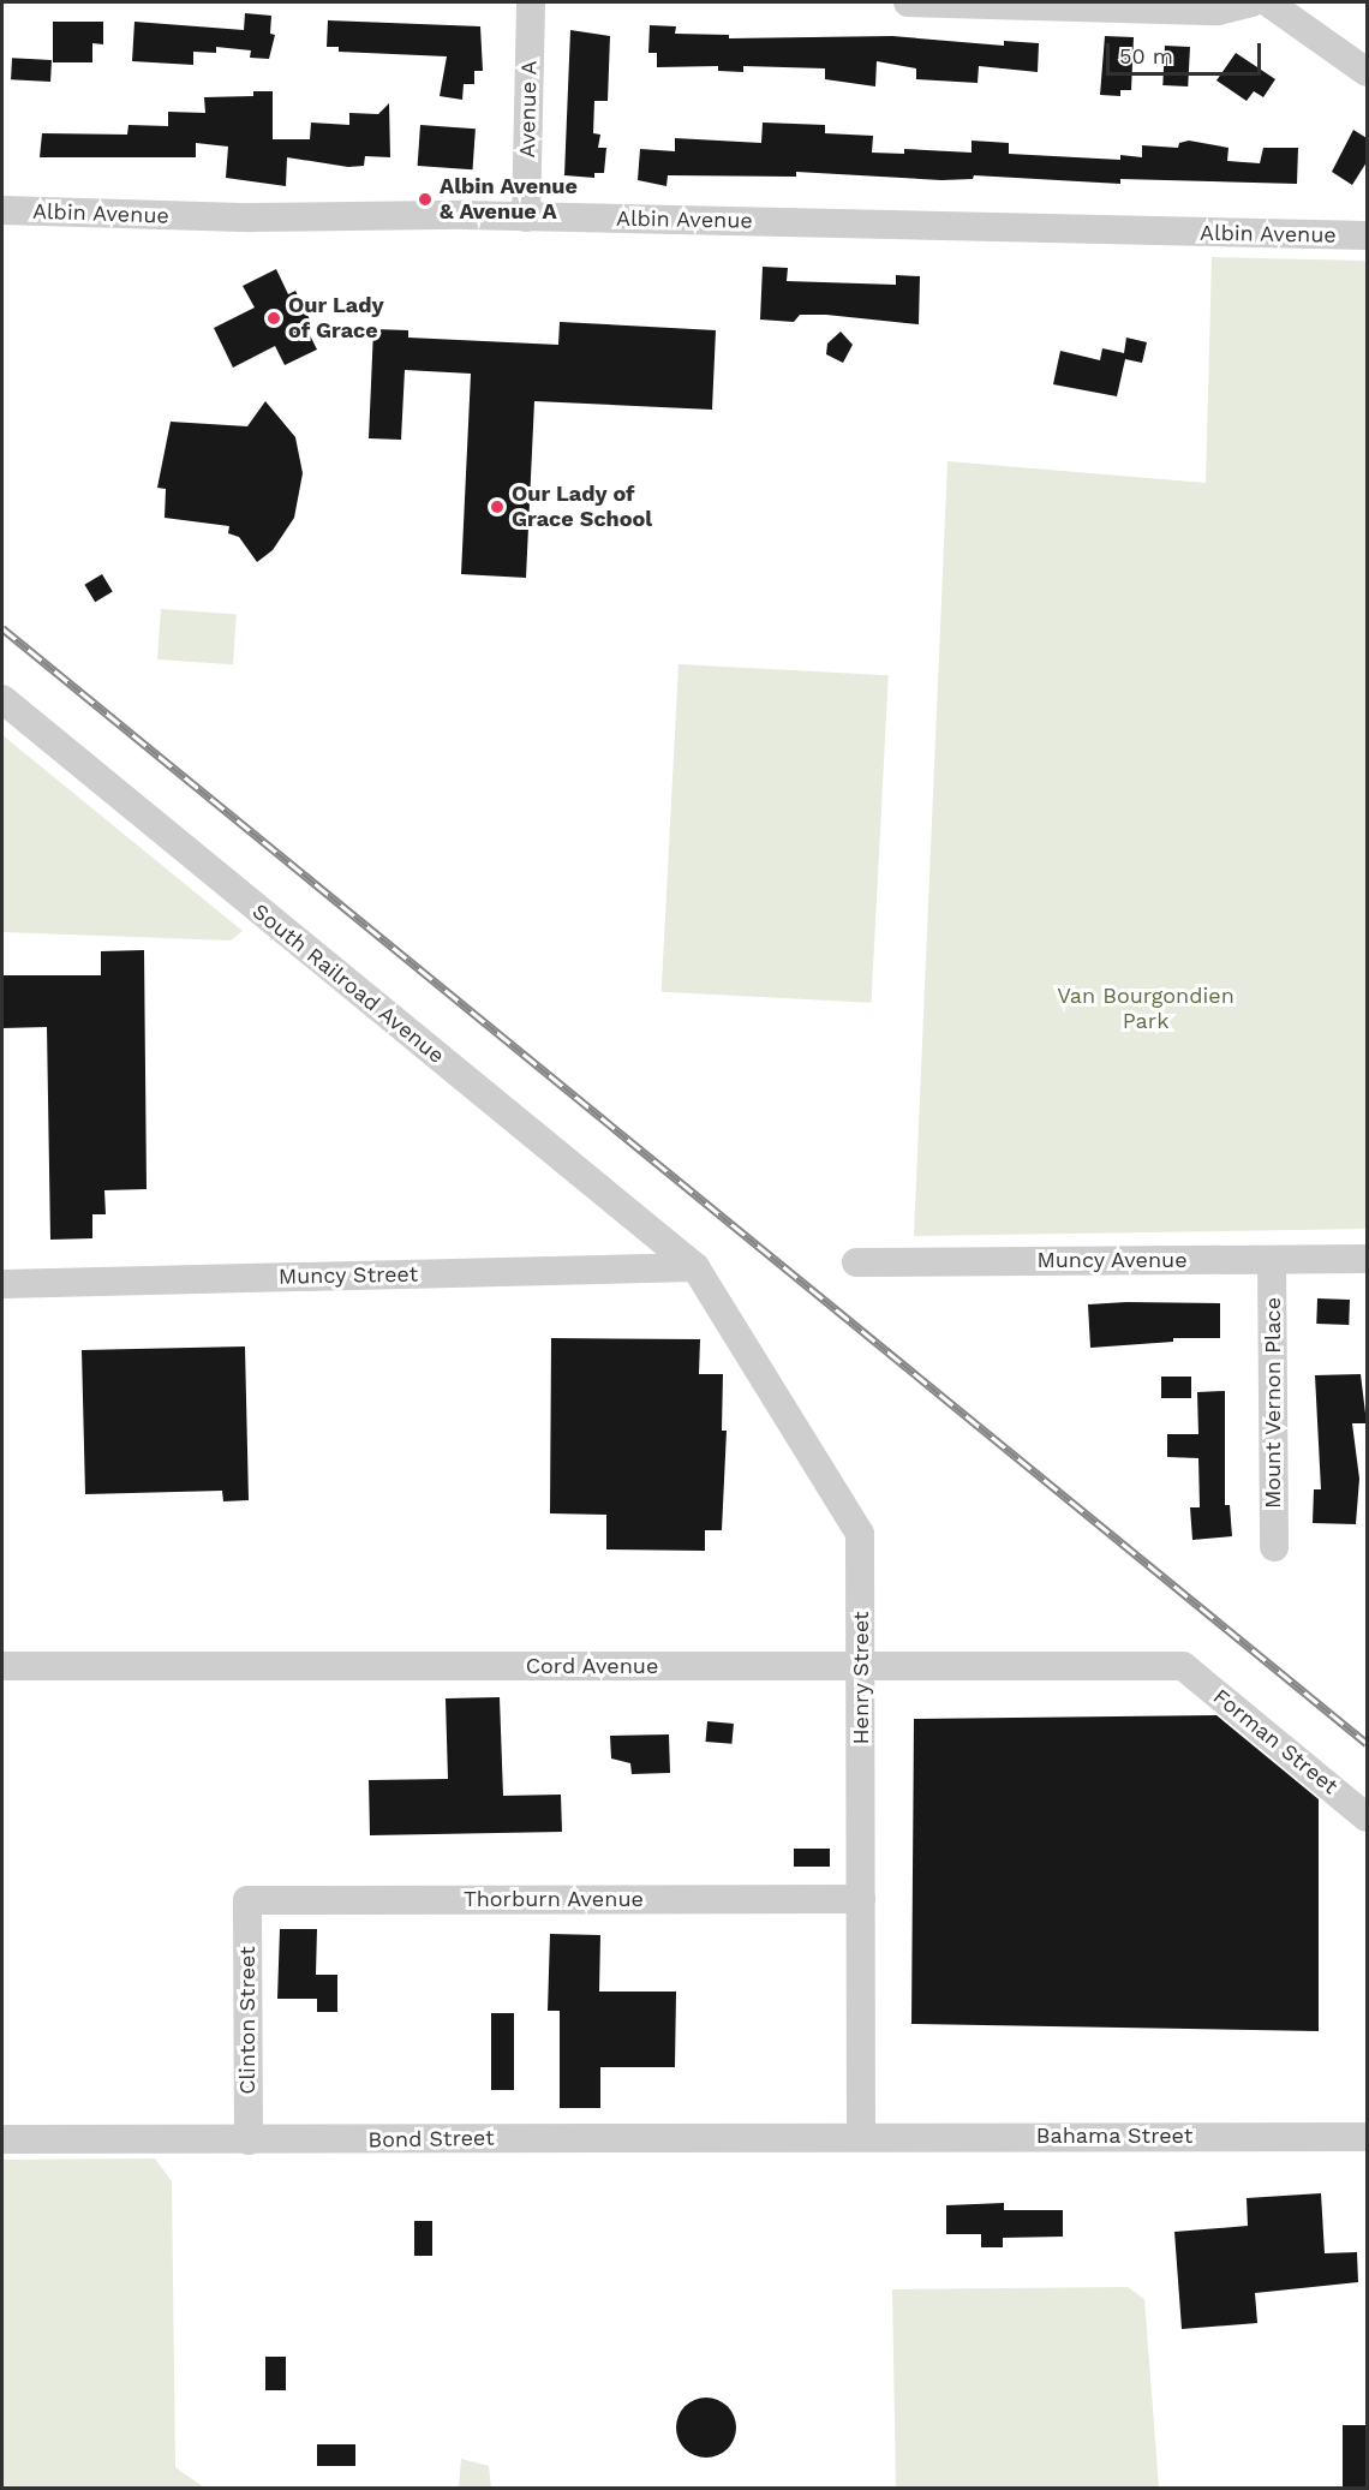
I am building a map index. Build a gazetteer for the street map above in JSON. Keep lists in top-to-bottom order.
{
  "streets": {
    "street": [
      "Avenue A",
      "Albin Avenue",
      "South Railroad Avenue",
      "Muncy Avenue",
      "Muncy Street",
      "Mount Vernon Place",
      "Cord Avenue",
      "Henry Street",
      "Forman Street",
      "Thorburn Avenue",
      "Clinton Street",
      "Bahama Street",
      "Bond Street"
    ]
  },
  "crossings": [
    ["Avenue A", "Albin Avenue"],
    ["South Railroad Avenue", "Muncy Street"],
    ["South Railroad Avenue", "Henry Street"],
    ["Muncy Avenue", "Mount Vernon Place"],
    ["Muncy Street", "Henry Street"],
    ["Cord Avenue", "Henry Street"],
    ["Cord Avenue", "Forman Street"],
    ["Henry Street", "Thorburn Avenue"],
    ["Henry Street", "Bahama Street"],
    ["Henry Street", "Bond Street"],
    ["Thorburn Avenue", "Clinton Street"],
    ["Clinton Street", "Bond Street"],
    ["Bahama Street", "Bond Street"]
  ],
  "parks": ["Van Bourgondien Park"],
  "places": ["Albin Avenue & Avenue A", "Our Lady of Grace", "Our Lady of Grace School"],
  "scale_bar": "50 m"
}
